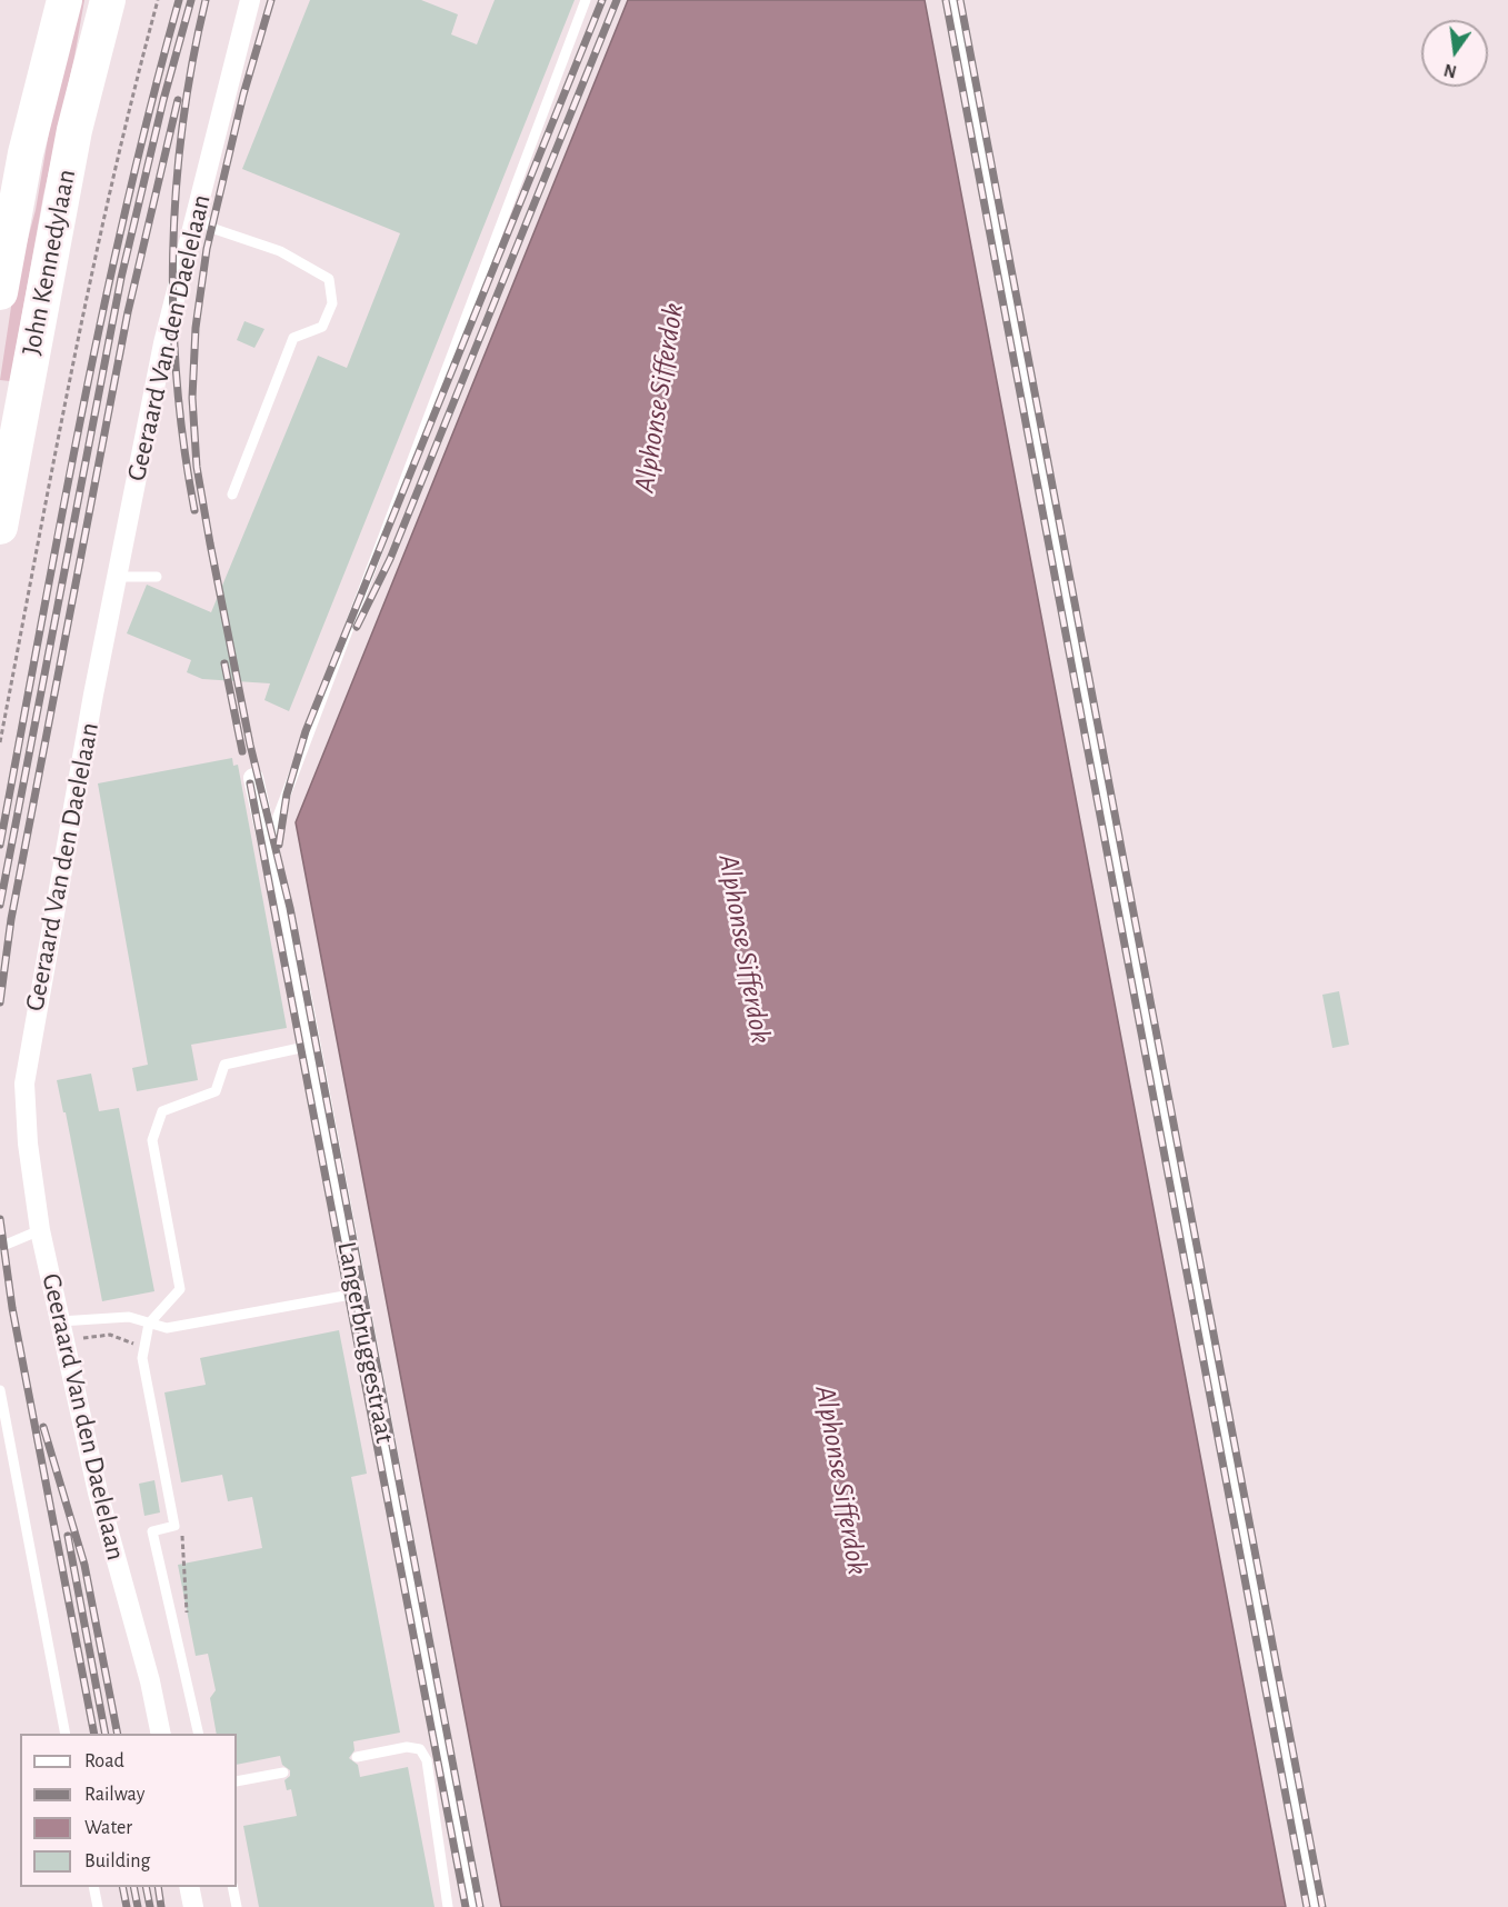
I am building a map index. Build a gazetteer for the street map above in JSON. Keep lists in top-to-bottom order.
{
  "streets": {
    "highway": ["John Kennedylaan"],
    "street": ["Geeraard Van den Daelelaan", "Langerbruggestraat"]
  },
  "water": ["Alphonse Sifferdok"],
  "legend": [
    "Road",
    "Railway",
    "Water",
    "Building"
  ],
  "north": "bottom"
}
